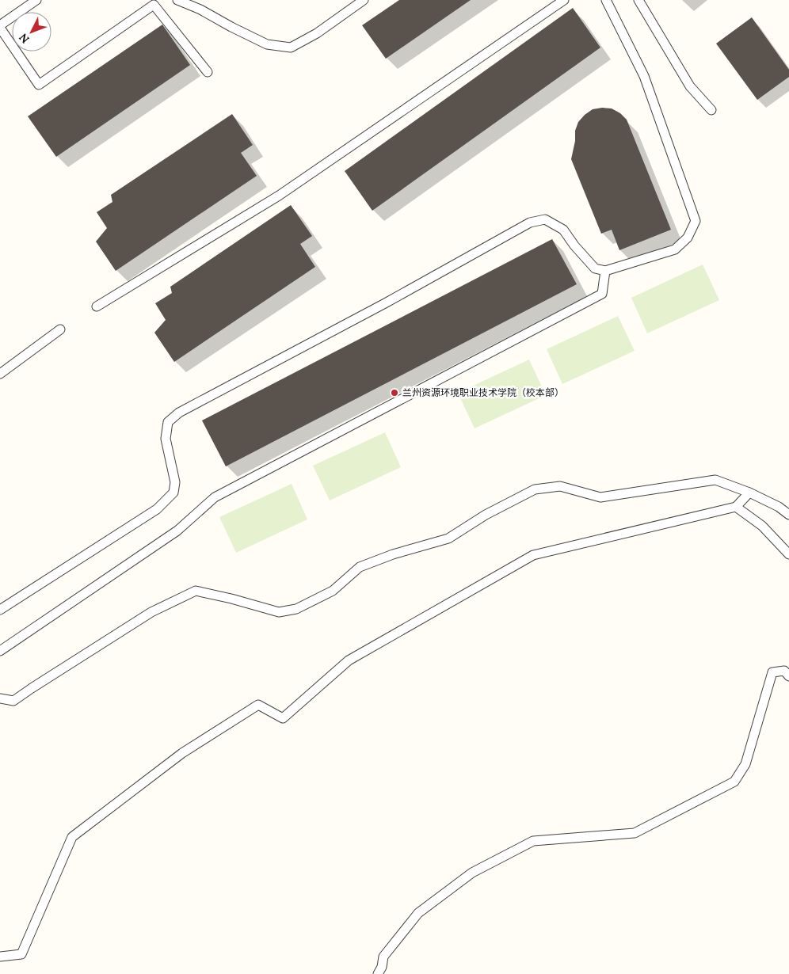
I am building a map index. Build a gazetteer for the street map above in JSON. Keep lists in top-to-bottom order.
{
  "places": ["兰州资源环境职业技术学院（校本部）"],
  "north": "bottom left"
}
